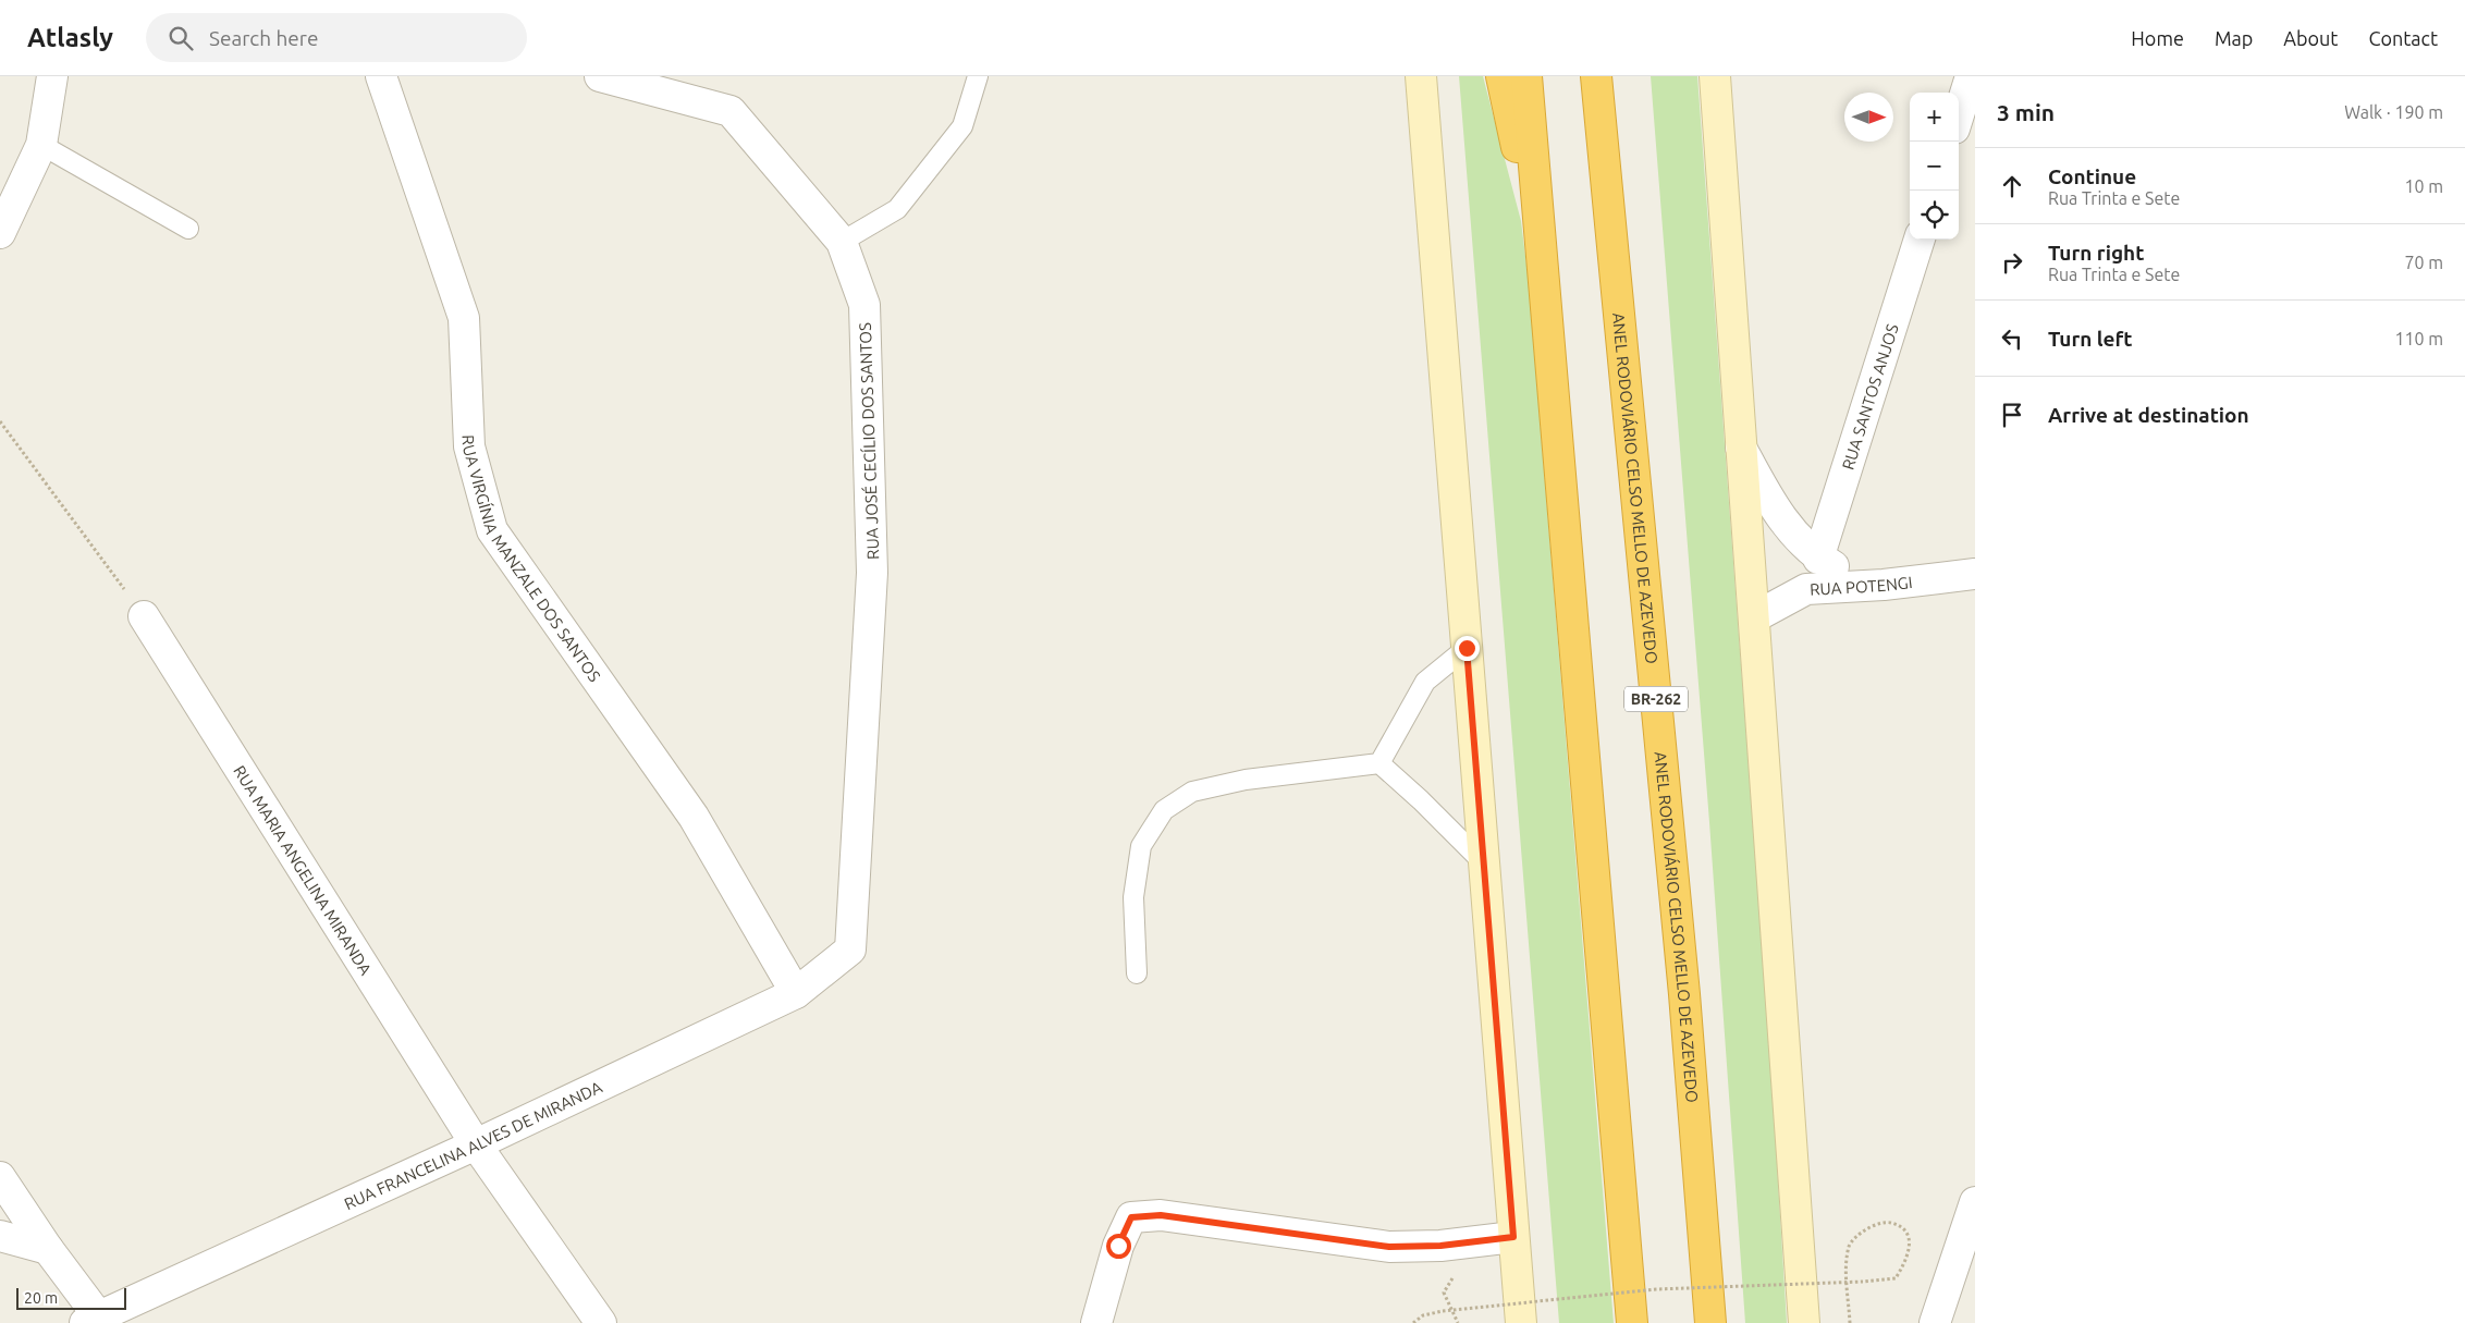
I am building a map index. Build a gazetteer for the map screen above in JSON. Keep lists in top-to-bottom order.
{
  "streets": {
    "highway": ["ANEL RODOVIÁRIO CELSO MELLO DE AZEVEDO", "BR-262"],
    "street": [
      "RUA SANTOS ANJOS",
      "RUA JOSÉ CECÍLIO DOS SANTOS",
      "RUA VIRGÍNIA MANZALE DOS SANTOS",
      "RUA POTENGI",
      "RUA MARIA ANGELINA MIRANDA",
      "RUA FRANCELINA ALVES DE MIRANDA"
    ]
  },
  "crossings": [
    ["RUA JOSÉ CECÍLIO DOS SANTOS", "RUA FRANCELINA ALVES DE MIRANDA"],
    ["RUA VIRGÍNIA MANZALE DOS SANTOS", "RUA FRANCELINA ALVES DE MIRANDA"],
    ["RUA MARIA ANGELINA MIRANDA", "RUA FRANCELINA ALVES DE MIRANDA"]
  ],
  "scale_bar": "20 m",
  "north": "right",
  "page": {
    "header": "Atlasly",
    "search": "Search here",
    "nav": [
      "Home",
      "Map",
      "About",
      "Contact"
    ],
    "heading": ["3 min", "Walk · 190 m"],
    "map_buttons": ["+", "−"],
    "list": [
      ["Continue", "Rua Trinta e Sete", "10 m"],
      ["Turn right", "Rua Trinta e Sete", "70 m"],
      ["Turn left", "110 m"],
      "Arrive at destination"
    ],
    "scale": "20 m"
  }
}
